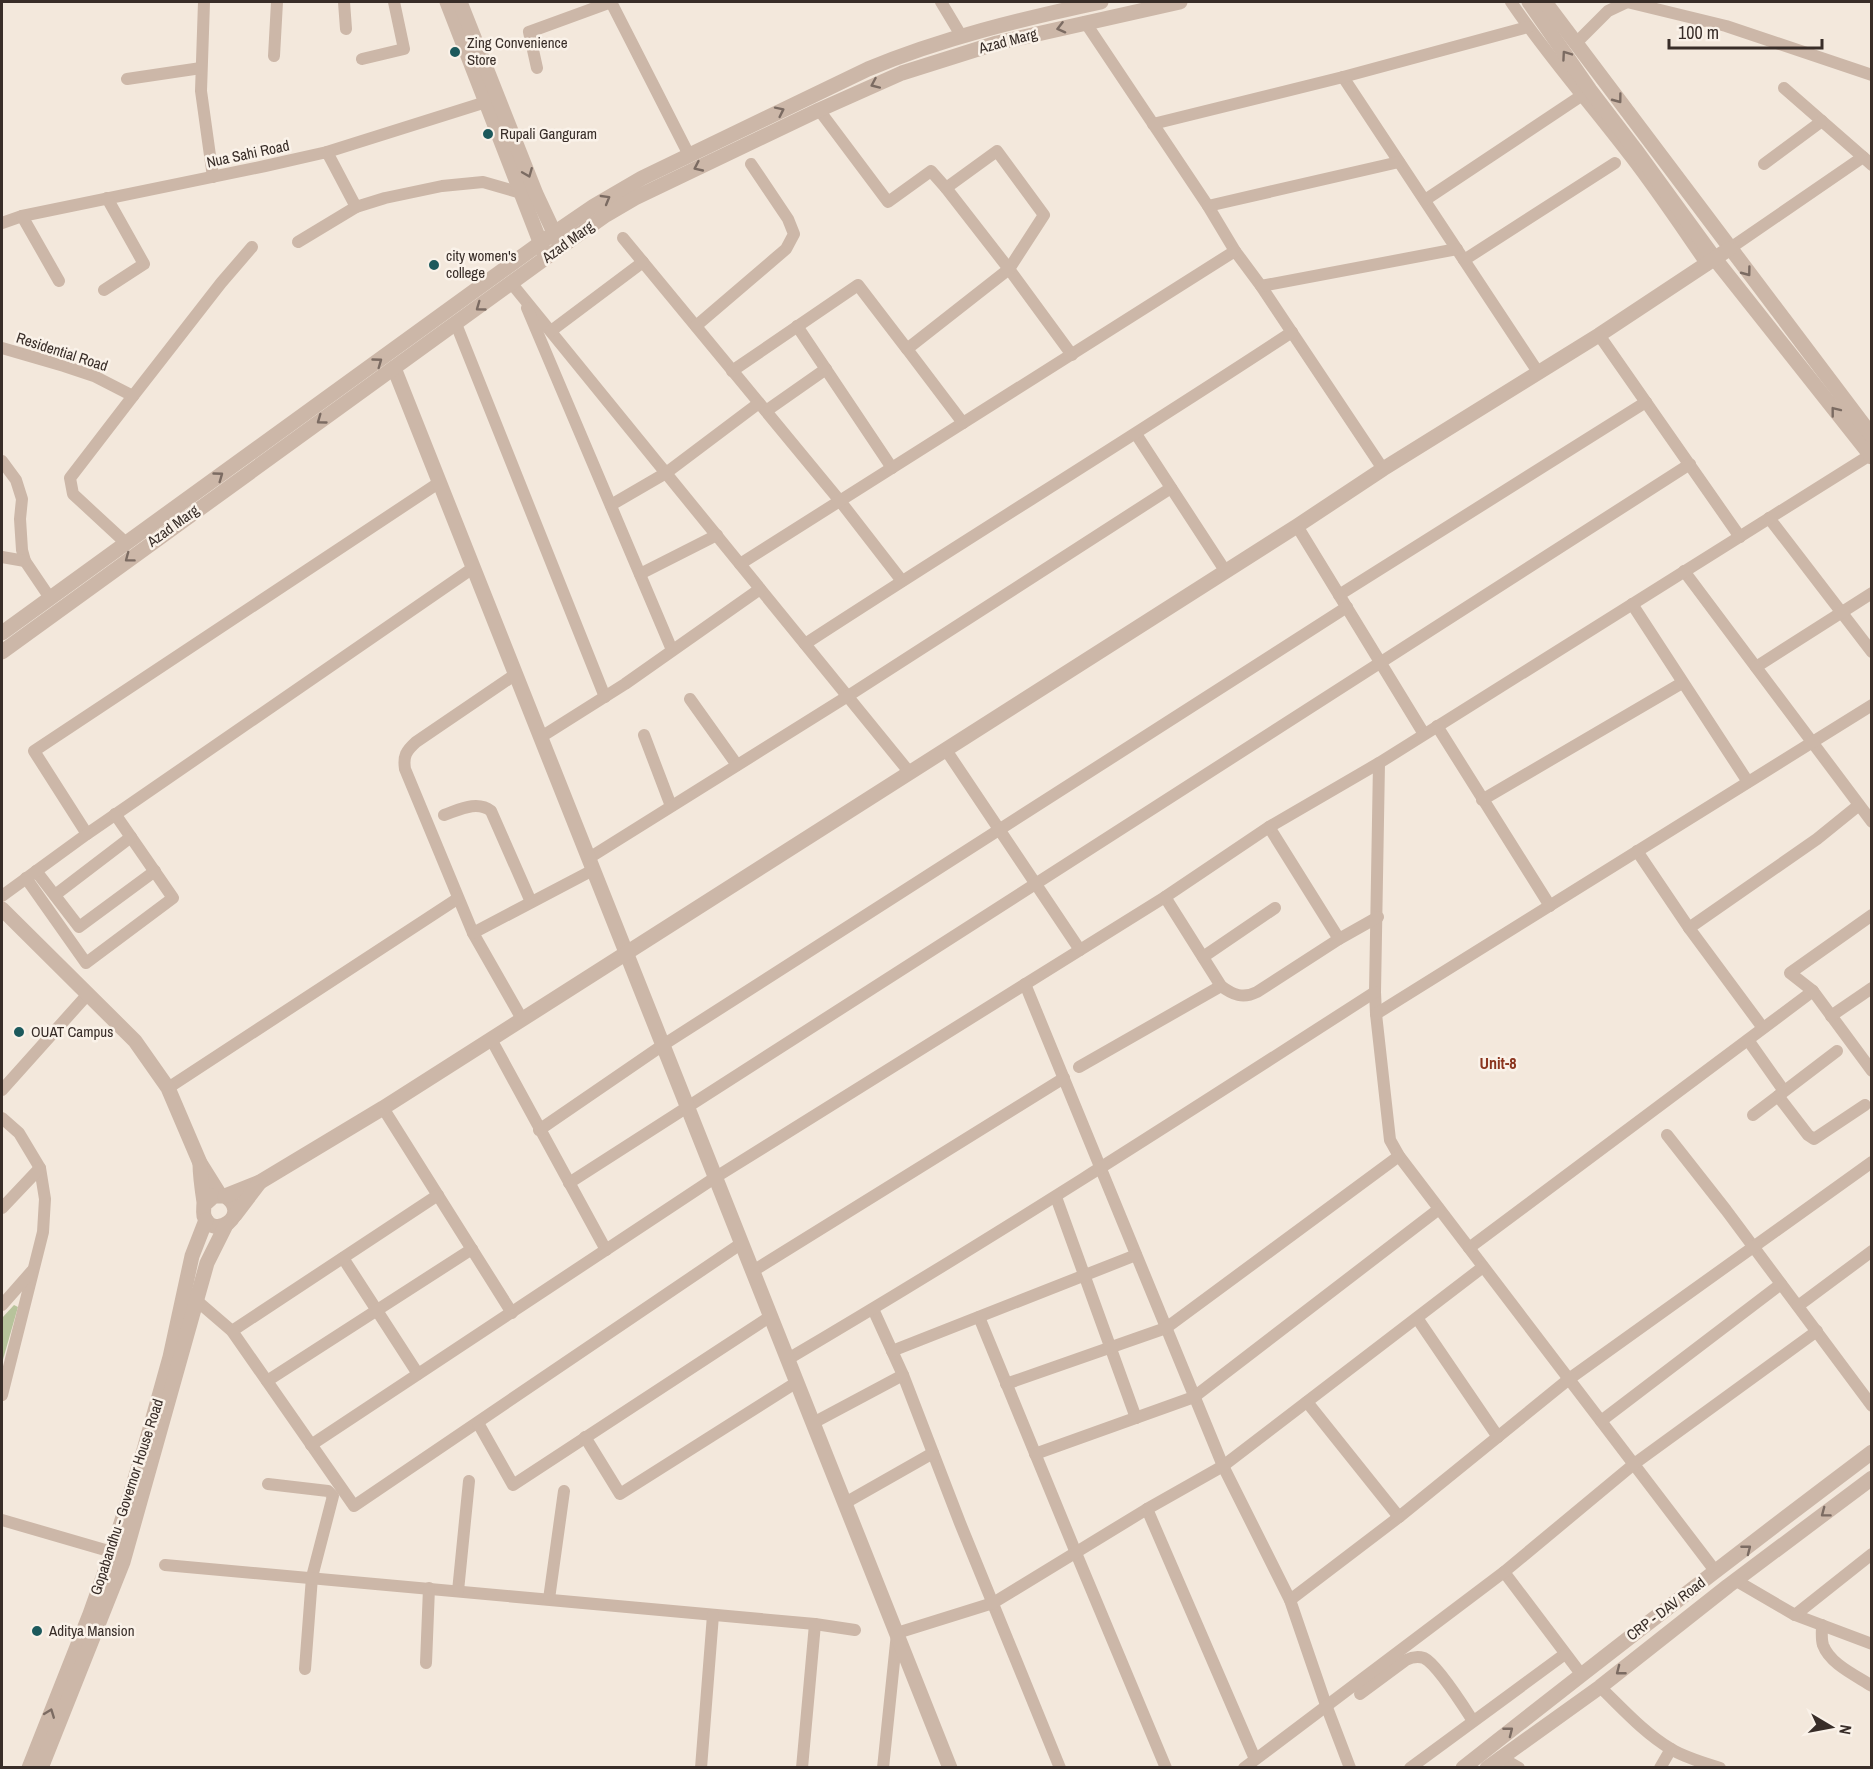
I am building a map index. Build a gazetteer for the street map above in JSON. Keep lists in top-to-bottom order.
{
  "streets": {
    "street": [
      "Azad Marg",
      "Nua Sahi Road",
      "Residential Road",
      "Gopabandhu - Governor House Road",
      "CRP - DAV Road"
    ]
  },
  "districts": ["Unit-8"],
  "places": [
    "Zing Convenience Store",
    "Rupali Ganguram",
    "city women's college",
    "OUAT Campus",
    "Aditya Mansion"
  ],
  "scale_bar": "100 m",
  "north": "right"
}
